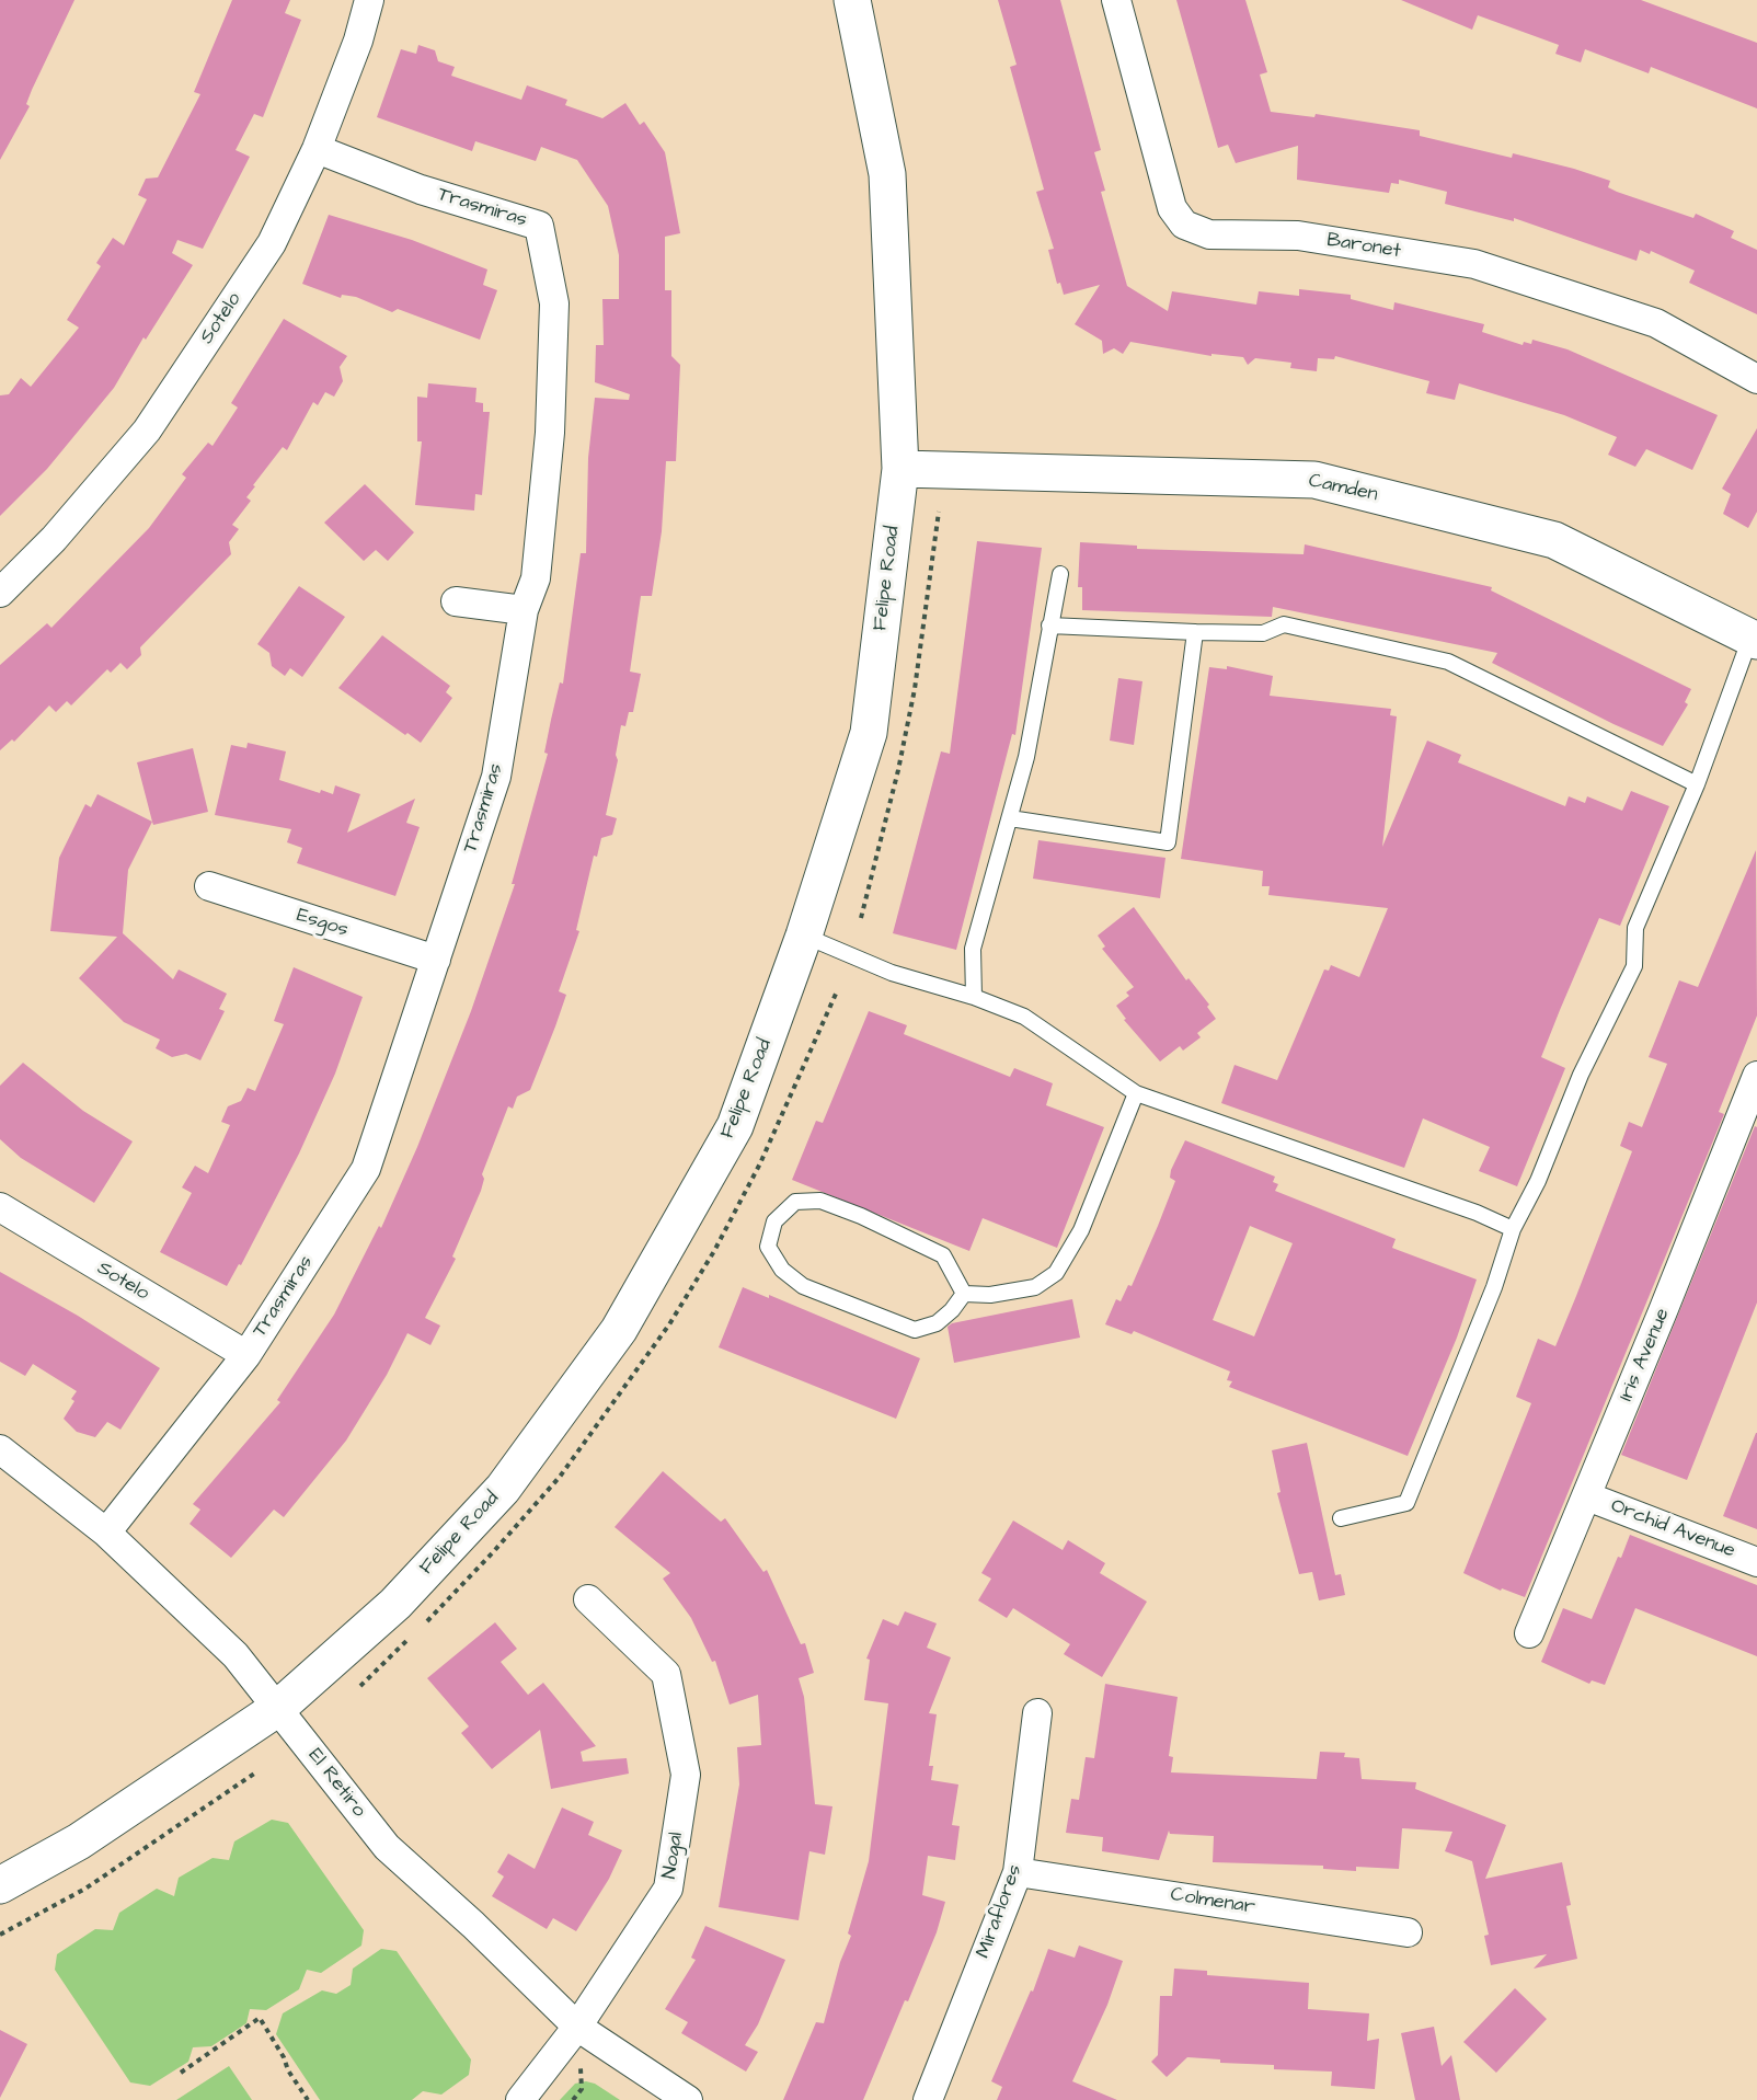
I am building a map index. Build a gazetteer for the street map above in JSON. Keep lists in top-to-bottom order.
{
  "streets": {
    "main road": ["Camden", "Felipe Road"],
    "street": [
      "Trasmiras",
      "Baronet",
      "Sotelo",
      "Esgos",
      "Iris Avenue",
      "Orchid Avenue",
      "El Retiro",
      "Nogal",
      "Colmenar",
      "Miraflores"
    ]
  },
  "crossings": [
    ["Trasmiras", "Sotelo"],
    ["Trasmiras", "Esgos"],
    ["Trasmiras", "El Retiro"],
    ["Camden", "Felipe Road"],
    ["Felipe Road", "El Retiro"],
    ["Iris Avenue", "Orchid Avenue"],
    ["El Retiro", "Nogal"],
    ["Colmenar", "Miraflores"]
  ]
}
